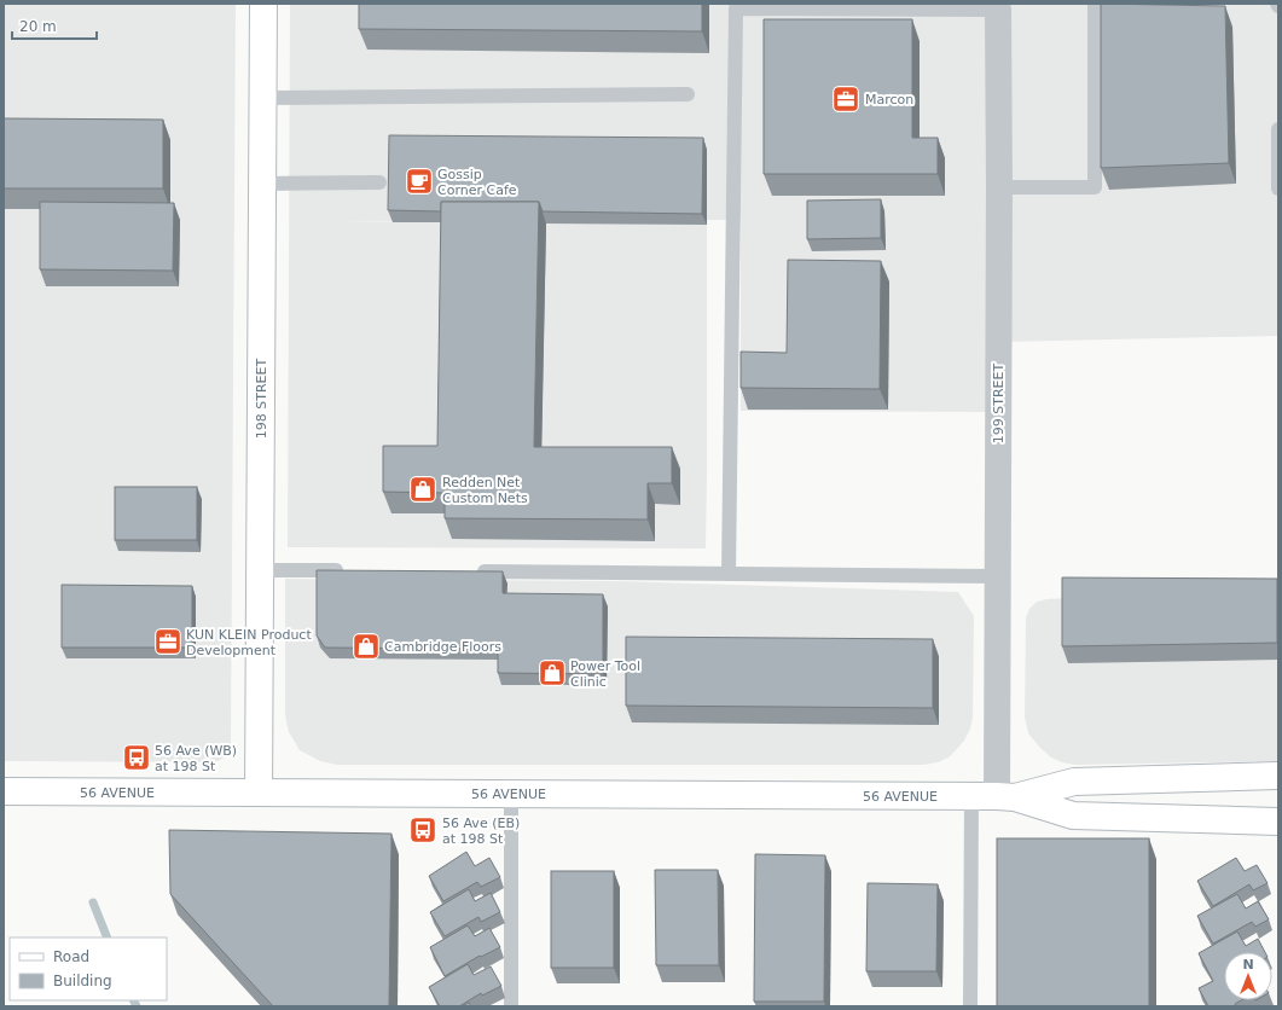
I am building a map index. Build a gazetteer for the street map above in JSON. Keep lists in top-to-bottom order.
{
  "streets": {
    "main road": ["198 STREET", "56 AVENUE"],
    "street": ["199 STREET"]
  },
  "crossings": [
    ["198 STREET", "56 AVENUE"],
    ["199 STREET", "56 AVENUE"]
  ],
  "places": {
    "office": ["Marcon", "KUN KLEIN Product Development"],
    "cafe": ["Gossip Corner Cafe"],
    "shop": ["Redden Net Custom Nets", "Cambridge Floors", "Power Tool Clinic"],
    "bus stop": ["56 Ave (WB) at 198 St", "56 Ave (EB) at 198 St"]
  },
  "legend": ["Road", "Building"],
  "scale_bar": "20 m",
  "north": "top"
}
